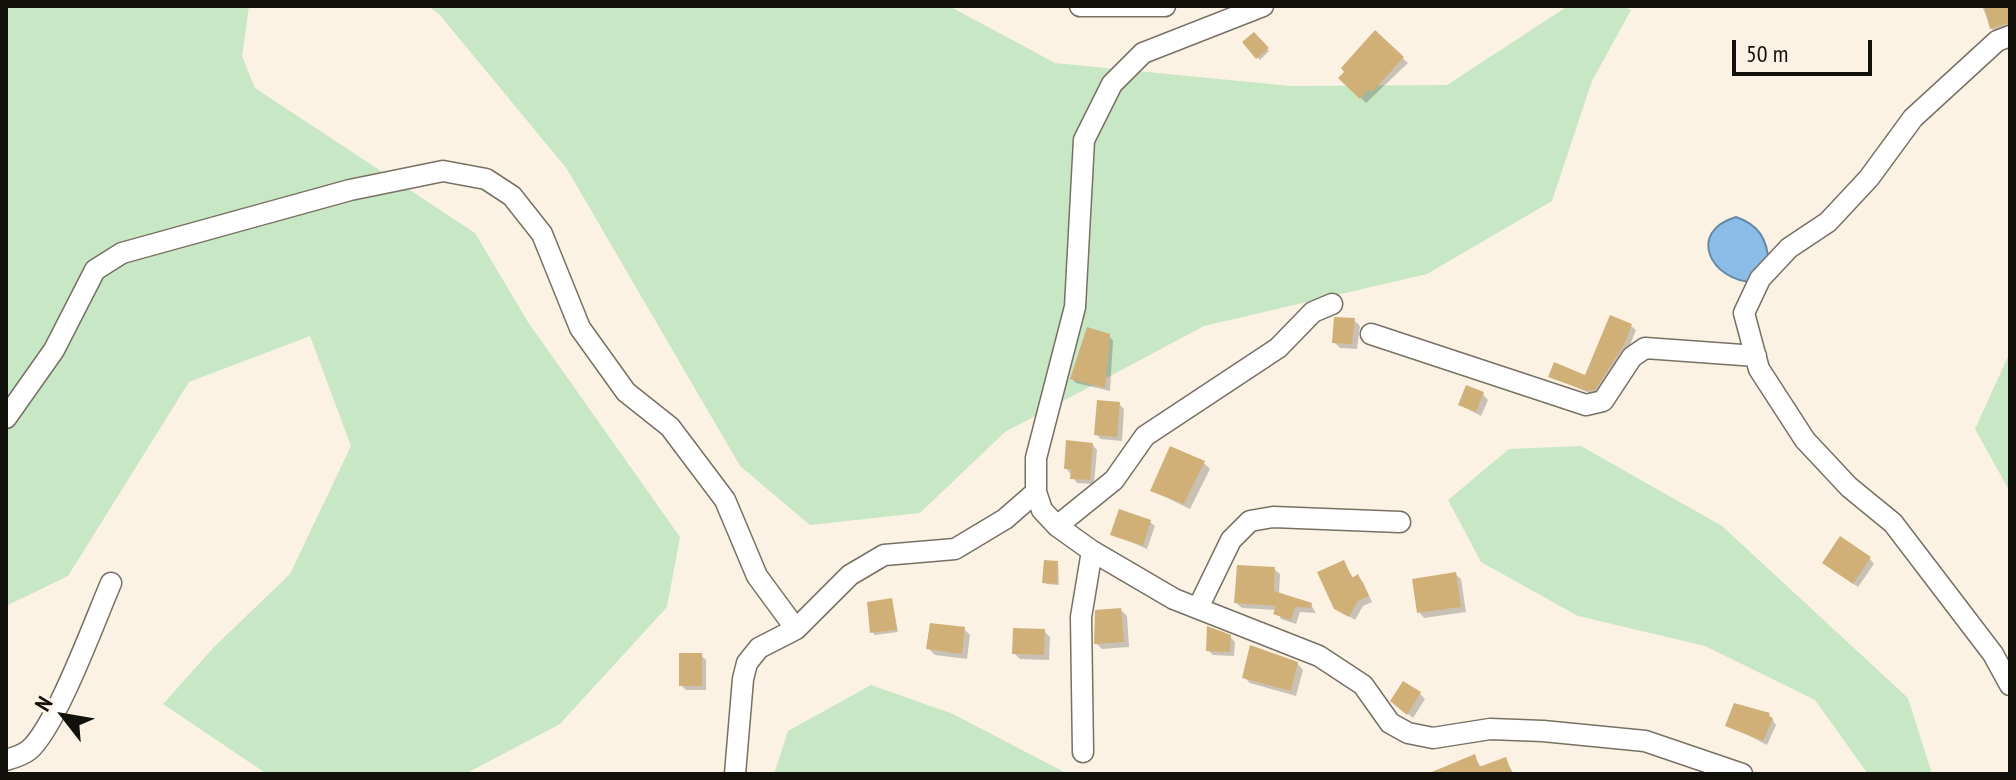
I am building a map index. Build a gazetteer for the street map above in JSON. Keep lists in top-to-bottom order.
{
  "scale_bar": "50 m",
  "north": "top left"
}
